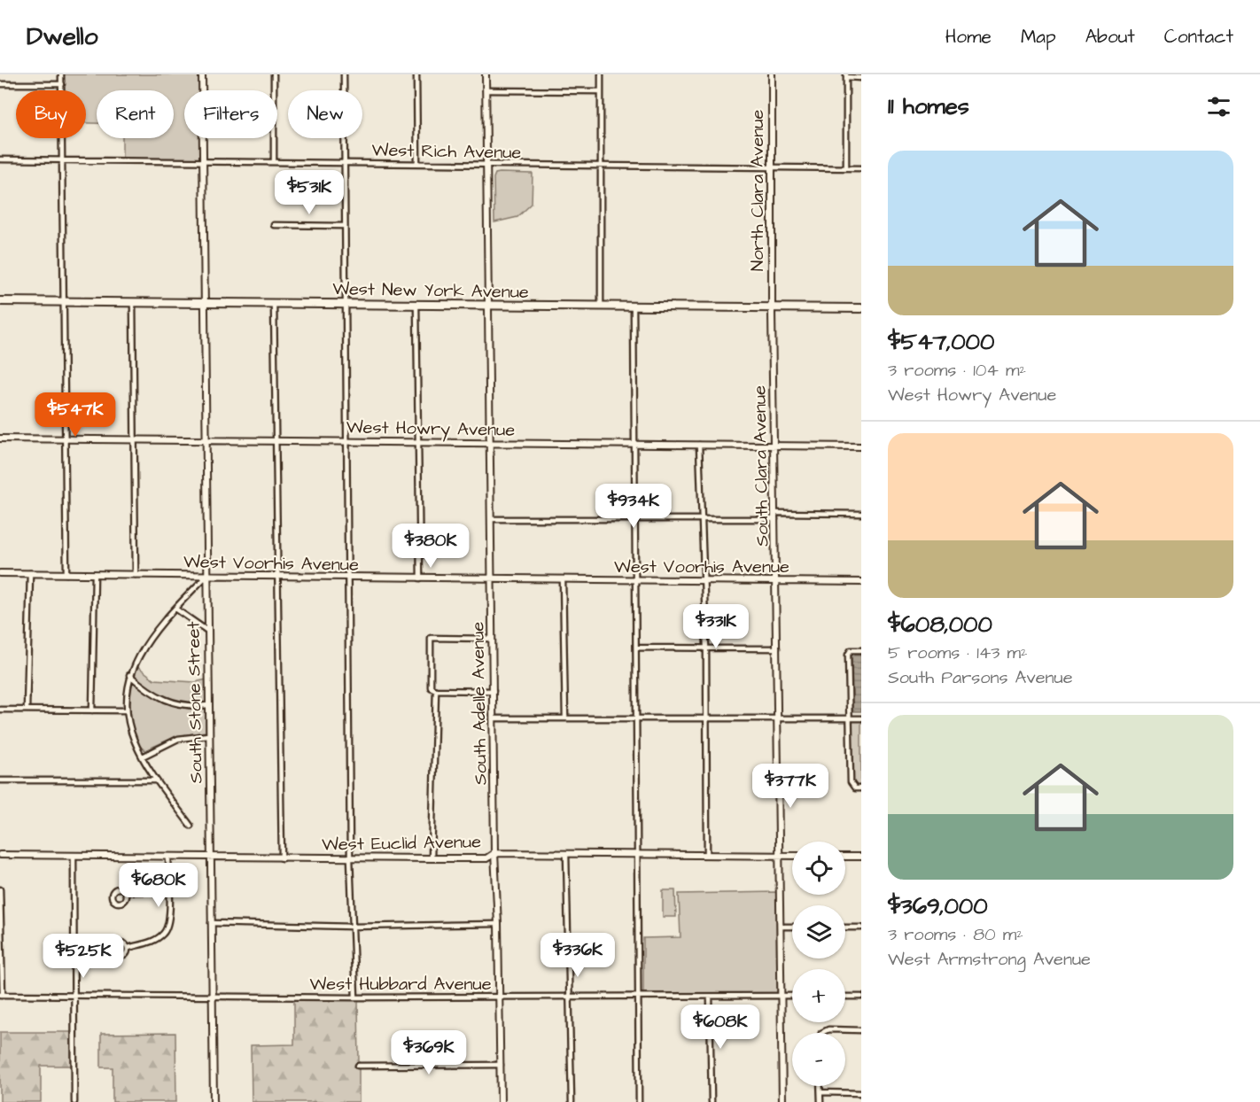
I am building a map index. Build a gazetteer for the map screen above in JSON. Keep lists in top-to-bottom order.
{
  "streets": {
    "main road": ["West New York Avenue"],
    "street": [
      "West Rich Avenue",
      "North Clara Avenue",
      "West Howry Avenue",
      "South Clara Avenue",
      "West Voorhis Avenue",
      "South Stone Street",
      "South Adelle Avenue",
      "West Euclid Avenue",
      "West Hubbard Avenue"
    ]
  },
  "crossings": [
    ["West Rich Avenue", "North Clara Avenue"],
    ["West Rich Avenue", "South Stone Street"],
    ["West Rich Avenue", "South Adelle Avenue"],
    ["North Clara Avenue", "West New York Avenue"],
    ["North Clara Avenue", "South Clara Avenue"],
    ["West New York Avenue", "South Clara Avenue"],
    ["West New York Avenue", "South Stone Street"],
    ["West New York Avenue", "South Adelle Avenue"],
    ["West Howry Avenue", "South Clara Avenue"],
    ["West Howry Avenue", "South Stone Street"],
    ["West Howry Avenue", "South Adelle Avenue"],
    ["South Clara Avenue", "West Voorhis Avenue"],
    ["South Clara Avenue", "West Euclid Avenue"],
    ["South Clara Avenue", "West Hubbard Avenue"],
    ["West Voorhis Avenue", "South Stone Street"],
    ["West Voorhis Avenue", "South Adelle Avenue"],
    ["South Stone Street", "West Euclid Avenue"],
    ["South Stone Street", "West Hubbard Avenue"],
    ["South Adelle Avenue", "West Euclid Avenue"],
    ["South Adelle Avenue", "West Hubbard Avenue"]
  ],
  "page": {
    "header": "Dwello",
    "nav": [
      "Home",
      "Map",
      "About",
      "Contact"
    ],
    "heading": "11 homes",
    "chip": [
      "Buy",
      "Rent",
      "Filters",
      "New"
    ],
    "list": [
      {
        "name": "$547,000",
        "note": "3 rooms · 104 m² · West Howry Avenue"
      },
      {
        "name": "$608,000",
        "note": "5 rooms · 143 m² · South Parsons Avenue"
      },
      {
        "name": "$369,000",
        "note": "3 rooms · 80 m² · West Armstrong Avenue"
      }
    ],
    "price": [
      "$531K",
      "$547K",
      "$934K",
      "$380K",
      "$331K",
      "$377K",
      "$680K",
      "$336K",
      "$525K",
      "$608K",
      "$369K"
    ],
    "map_buttons": ["+", "−"]
  }
}
